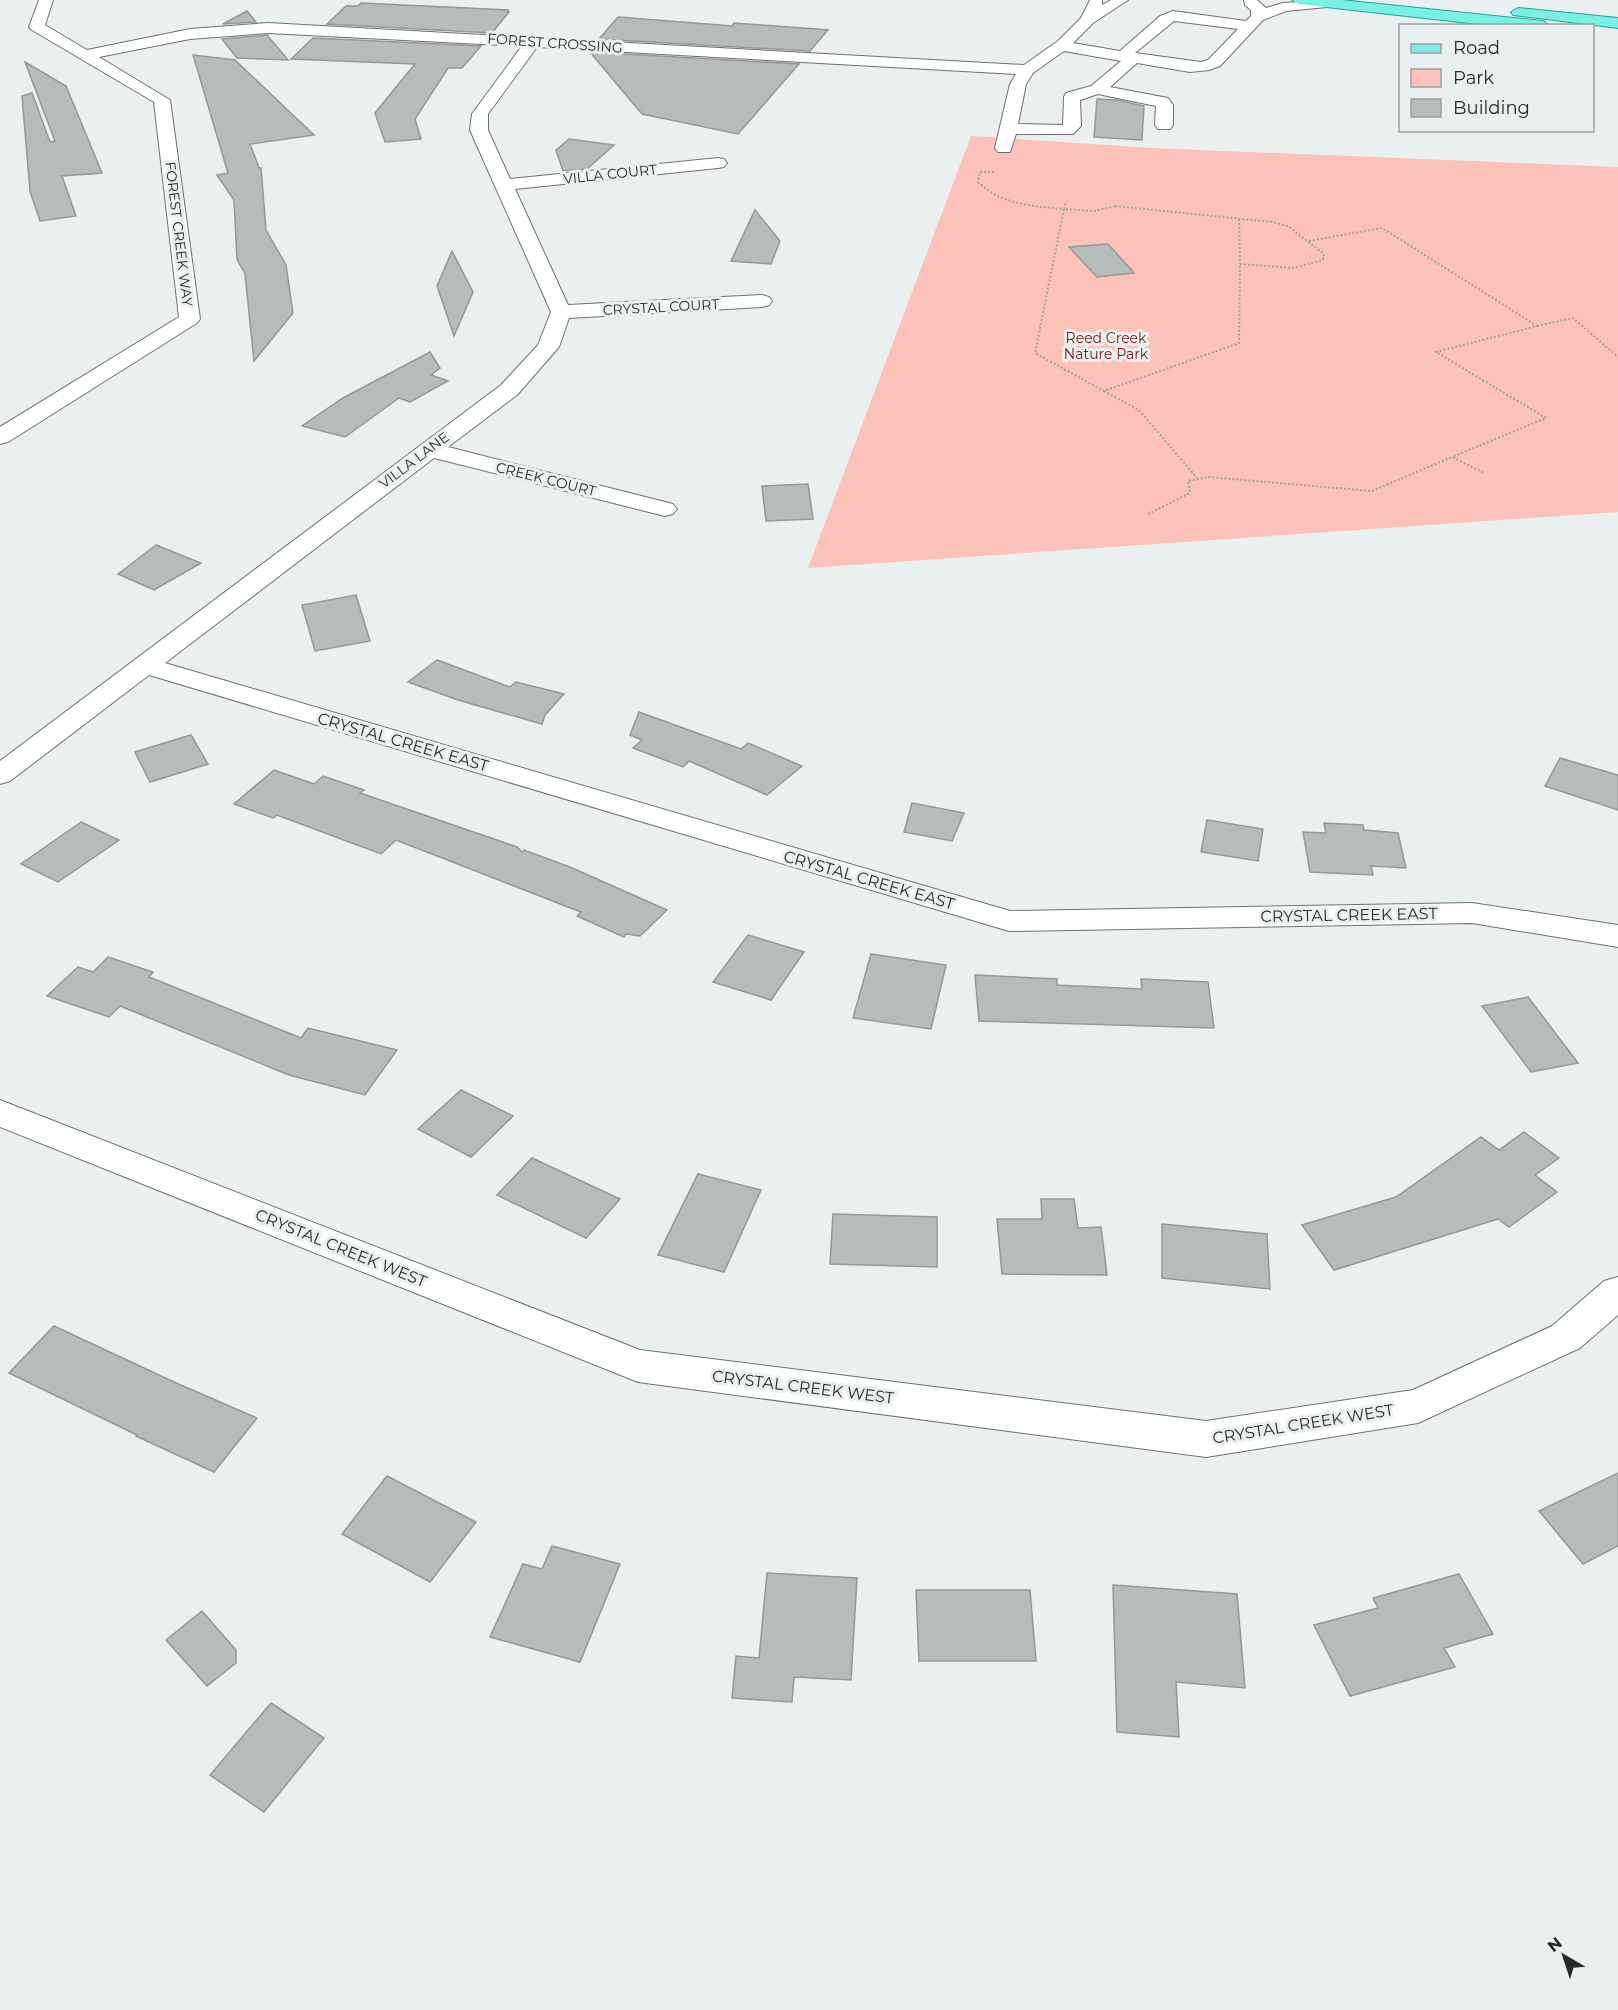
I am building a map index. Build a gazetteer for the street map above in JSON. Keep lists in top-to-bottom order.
{
  "streets": {
    "street": [
      "FOREST CROSSING",
      "VILLA COURT",
      "FOREST CREEK WAY",
      "CRYSTAL COURT",
      "VILLA LANE",
      "CREEK COURT",
      "CRYSTAL CREEK EAST",
      "CRYSTAL CREEK WEST"
    ]
  },
  "crossings": [
    ["FOREST CROSSING", "FOREST CREEK WAY"],
    ["CRYSTAL COURT", "VILLA LANE"],
    ["VILLA LANE", "CREEK COURT"],
    ["VILLA LANE", "CRYSTAL CREEK EAST"]
  ],
  "parks": ["Reed Creek Nature Park"],
  "legend": ["Road", "Park", "Building"],
  "north": "top left"
}
